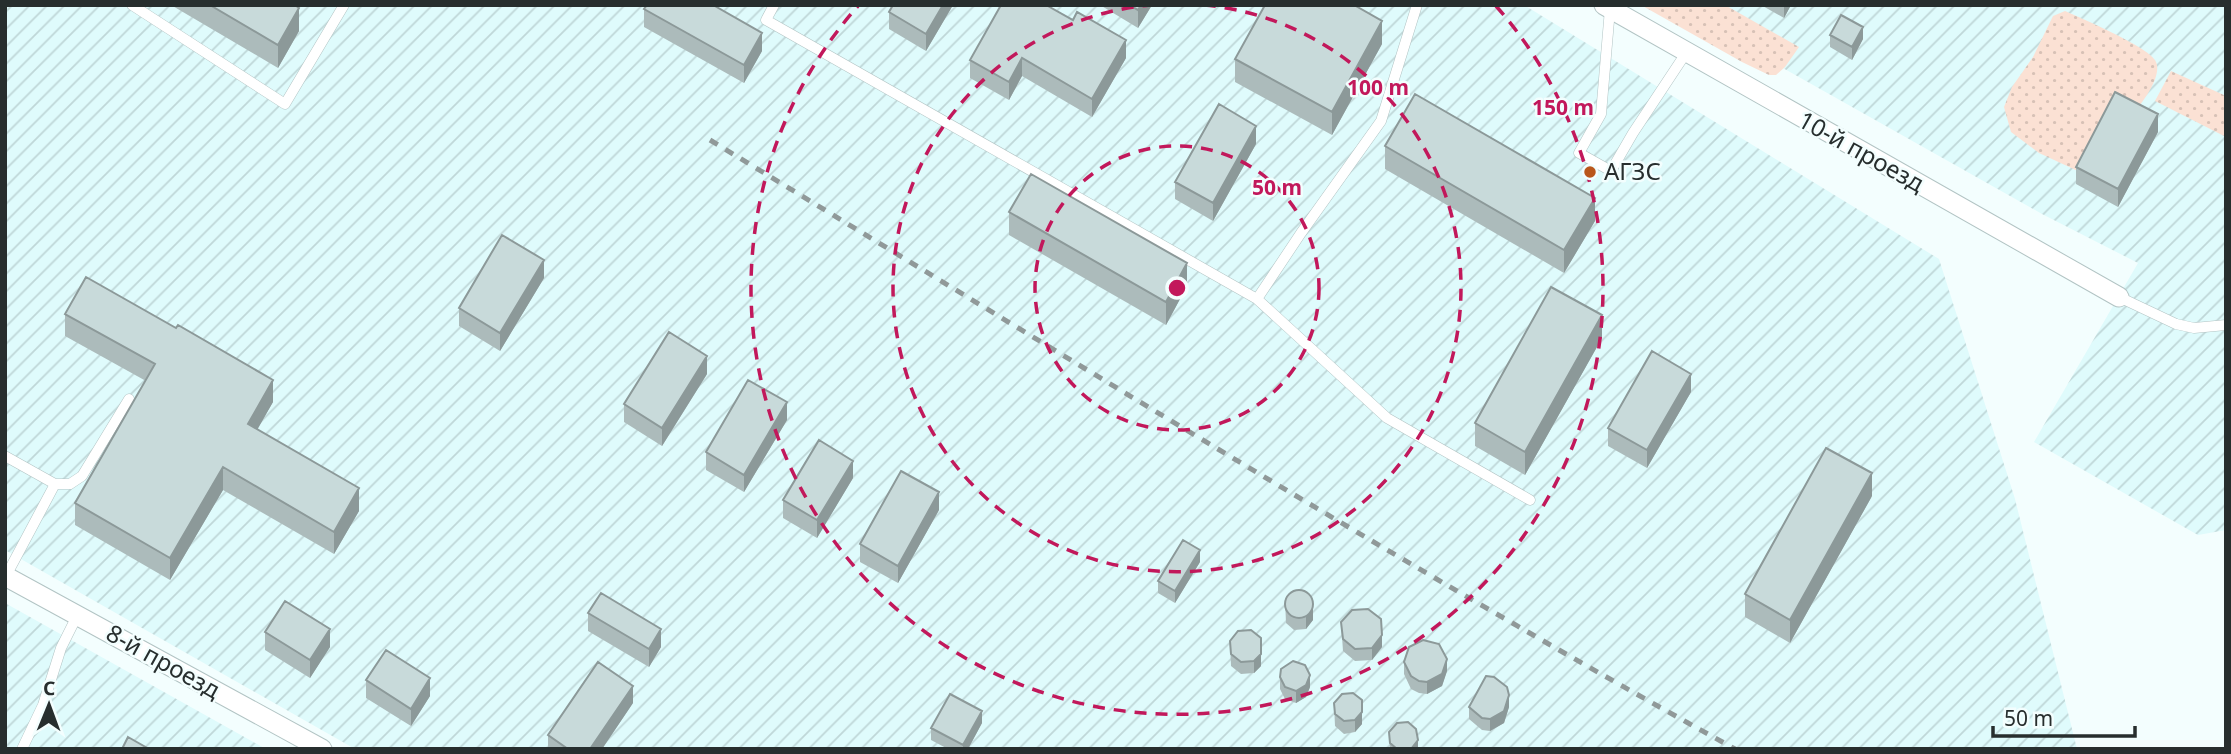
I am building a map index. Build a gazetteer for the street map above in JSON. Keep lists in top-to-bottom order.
{
  "streets": {
    "street": ["10-й проезд", "8-й проезд"]
  },
  "places": ["АГЗС"],
  "scale_bar": "50 m",
  "north": "top",
  "rings": ["100 m", "150 m", "50 m"]
}
